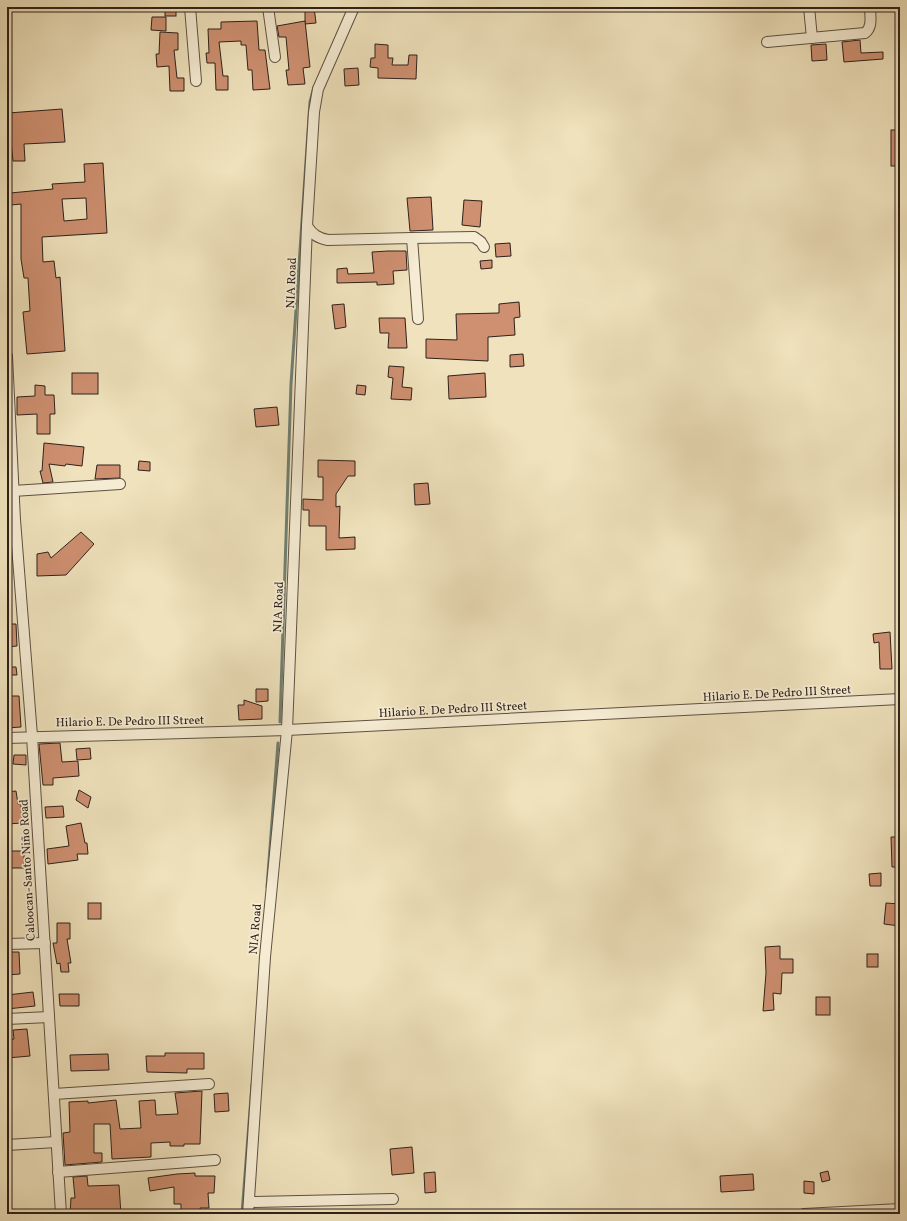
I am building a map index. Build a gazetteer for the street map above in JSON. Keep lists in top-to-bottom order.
{
  "streets": {
    "street": ["NIA Road", "Hilario E. De Pedro III Street", "Caloocan-Santo Niño Road"]
  },
  "crossings": [
    ["NIA Road", "Hilario E. De Pedro III Street"],
    ["Hilario E. De Pedro III Street", "Caloocan-Santo Niño Road"]
  ]
}
